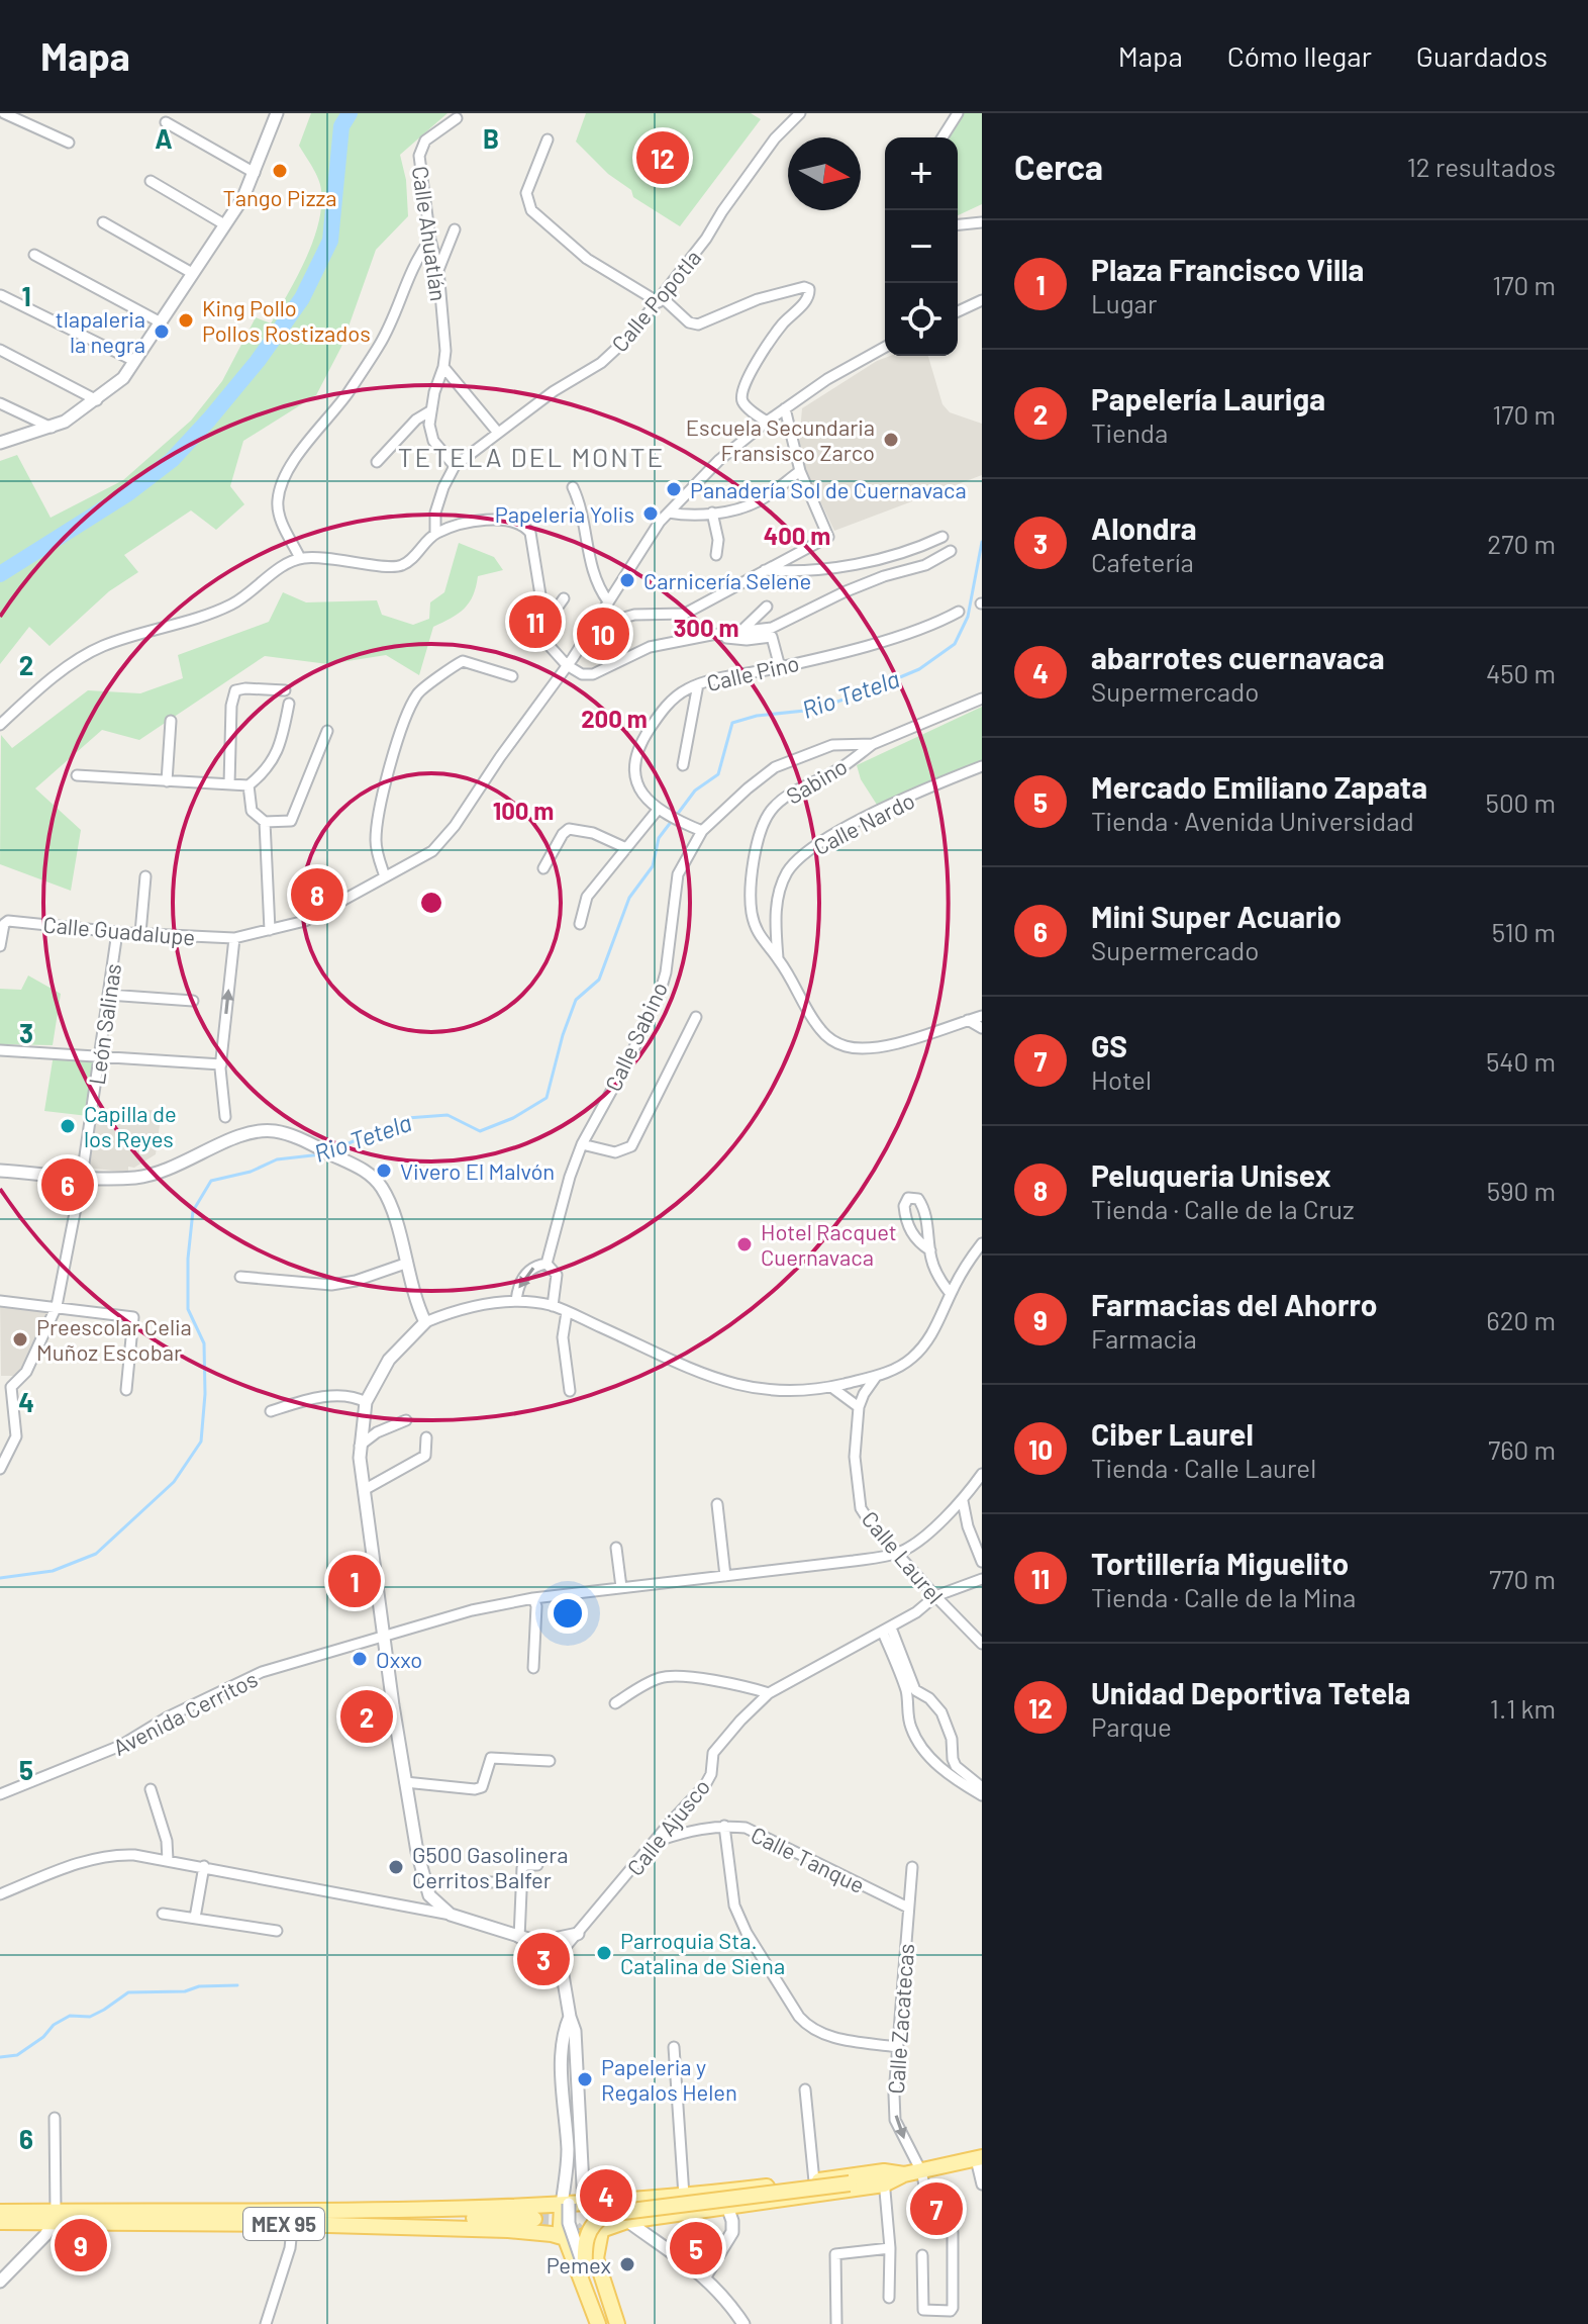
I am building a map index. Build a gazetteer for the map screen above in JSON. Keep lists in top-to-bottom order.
{
  "streets": {
    "main road": ["MEX 95"],
    "street": [
      "Calle Ahuatlán",
      "Calle Popotla",
      "Calle Pino",
      "Sabino",
      "Calle Nardo",
      "Calle Guadalupe",
      "León Salinas",
      "Calle Sabino",
      "Calle Laurel",
      "Avenida Cerritos",
      "Calle Ajusco",
      "Calle Tanque",
      "Calle Zacatecas"
    ]
  },
  "crossings": [
    ["Calle Ahuatlán", "Calle Popotla"],
    ["Calle Pino", "Calle Sabino"],
    ["Sabino", "Calle Nardo"],
    ["Sabino", "Calle Sabino"],
    ["Calle Guadalupe", "León Salinas"],
    ["Calle Laurel", "Avenida Cerritos"],
    ["Calle Laurel", "Calle Ajusco"],
    ["Calle Ajusco", "Calle Tanque"],
    ["Calle Tanque", "Calle Zacatecas"],
    ["Calle Zacatecas", "MEX 95"]
  ],
  "districts": ["TETELA DEL MONTE"],
  "water": ["Rio Tetela"],
  "places": [
    "Tango Pizza",
    "King Pollo Pollos Rostizados",
    "tlapaleria la negra",
    "Escuela Secundaria Fransisco Zarco",
    "Panadería Sol de Cuernavaca",
    "Papeleria Yolis",
    "Carnicería Selene",
    "Capilla de los Reyes",
    "Vivero El Malvón",
    "Hotel Racquet Cuernavaca",
    "Preescolar Celia Muñoz Escobar",
    "Oxxo",
    "G500 Gasolinera Cerritos Balfer",
    "Parroquia Sta. Catalina de Siena",
    "Papeleria y Regalos Helen",
    "Pemex"
  ],
  "north": "right",
  "page": {
    "header": "Mapa",
    "nav": ["Mapa", "Cómo llegar", "Guardados"],
    "heading": ["Cerca", "12 resultados"],
    "pins": [
      "12",
      "11",
      "10",
      "8",
      "6",
      "1",
      "2",
      "3",
      "4",
      "7",
      "9",
      "5"
    ],
    "map_buttons": ["+", "−"],
    "list": [
      {
        "mark": "1",
        "name": "Plaza Francisco Villa",
        "note": "Lugar",
        "value": "170 m"
      },
      {
        "mark": "2",
        "name": "Papelería Lauriga",
        "note": "Tienda",
        "value": "170 m"
      },
      {
        "mark": "3",
        "name": "Alondra",
        "note": "Cafetería",
        "value": "270 m"
      },
      {
        "mark": "4",
        "name": "abarrotes cuernavaca",
        "note": "Supermercado",
        "value": "450 m"
      },
      {
        "mark": "5",
        "name": "Mercado Emiliano Zapata",
        "note": "Tienda · Avenida Universidad",
        "value": "500 m"
      },
      {
        "mark": "6",
        "name": "Mini Super Acuario",
        "note": "Supermercado",
        "value": "510 m"
      },
      {
        "mark": "7",
        "name": "GS",
        "note": "Hotel",
        "value": "540 m"
      },
      {
        "mark": "8",
        "name": "Peluqueria Unisex",
        "note": "Tienda · Calle de la Cruz",
        "value": "590 m"
      },
      {
        "mark": "9",
        "name": "Farmacias del Ahorro",
        "note": "Farmacia",
        "value": "620 m"
      },
      {
        "mark": "10",
        "name": "Ciber Laurel",
        "note": "Tienda · Calle Laurel",
        "value": "760 m"
      },
      {
        "mark": "11",
        "name": "Tortillería Miguelito",
        "note": "Tienda · Calle de la Mina",
        "value": "770 m"
      },
      {
        "mark": "12",
        "name": "Unidad Deportiva Tetela",
        "note": "Parque",
        "value": "1.1 km"
      }
    ]
  },
  "grid": {
    "columns": ["A", "B"],
    "rows": [
      "1",
      "2",
      "3",
      "4",
      "5",
      "6"
    ]
  },
  "rings": [
    "400 m",
    "300 m",
    "200 m",
    "100 m"
  ]
}
